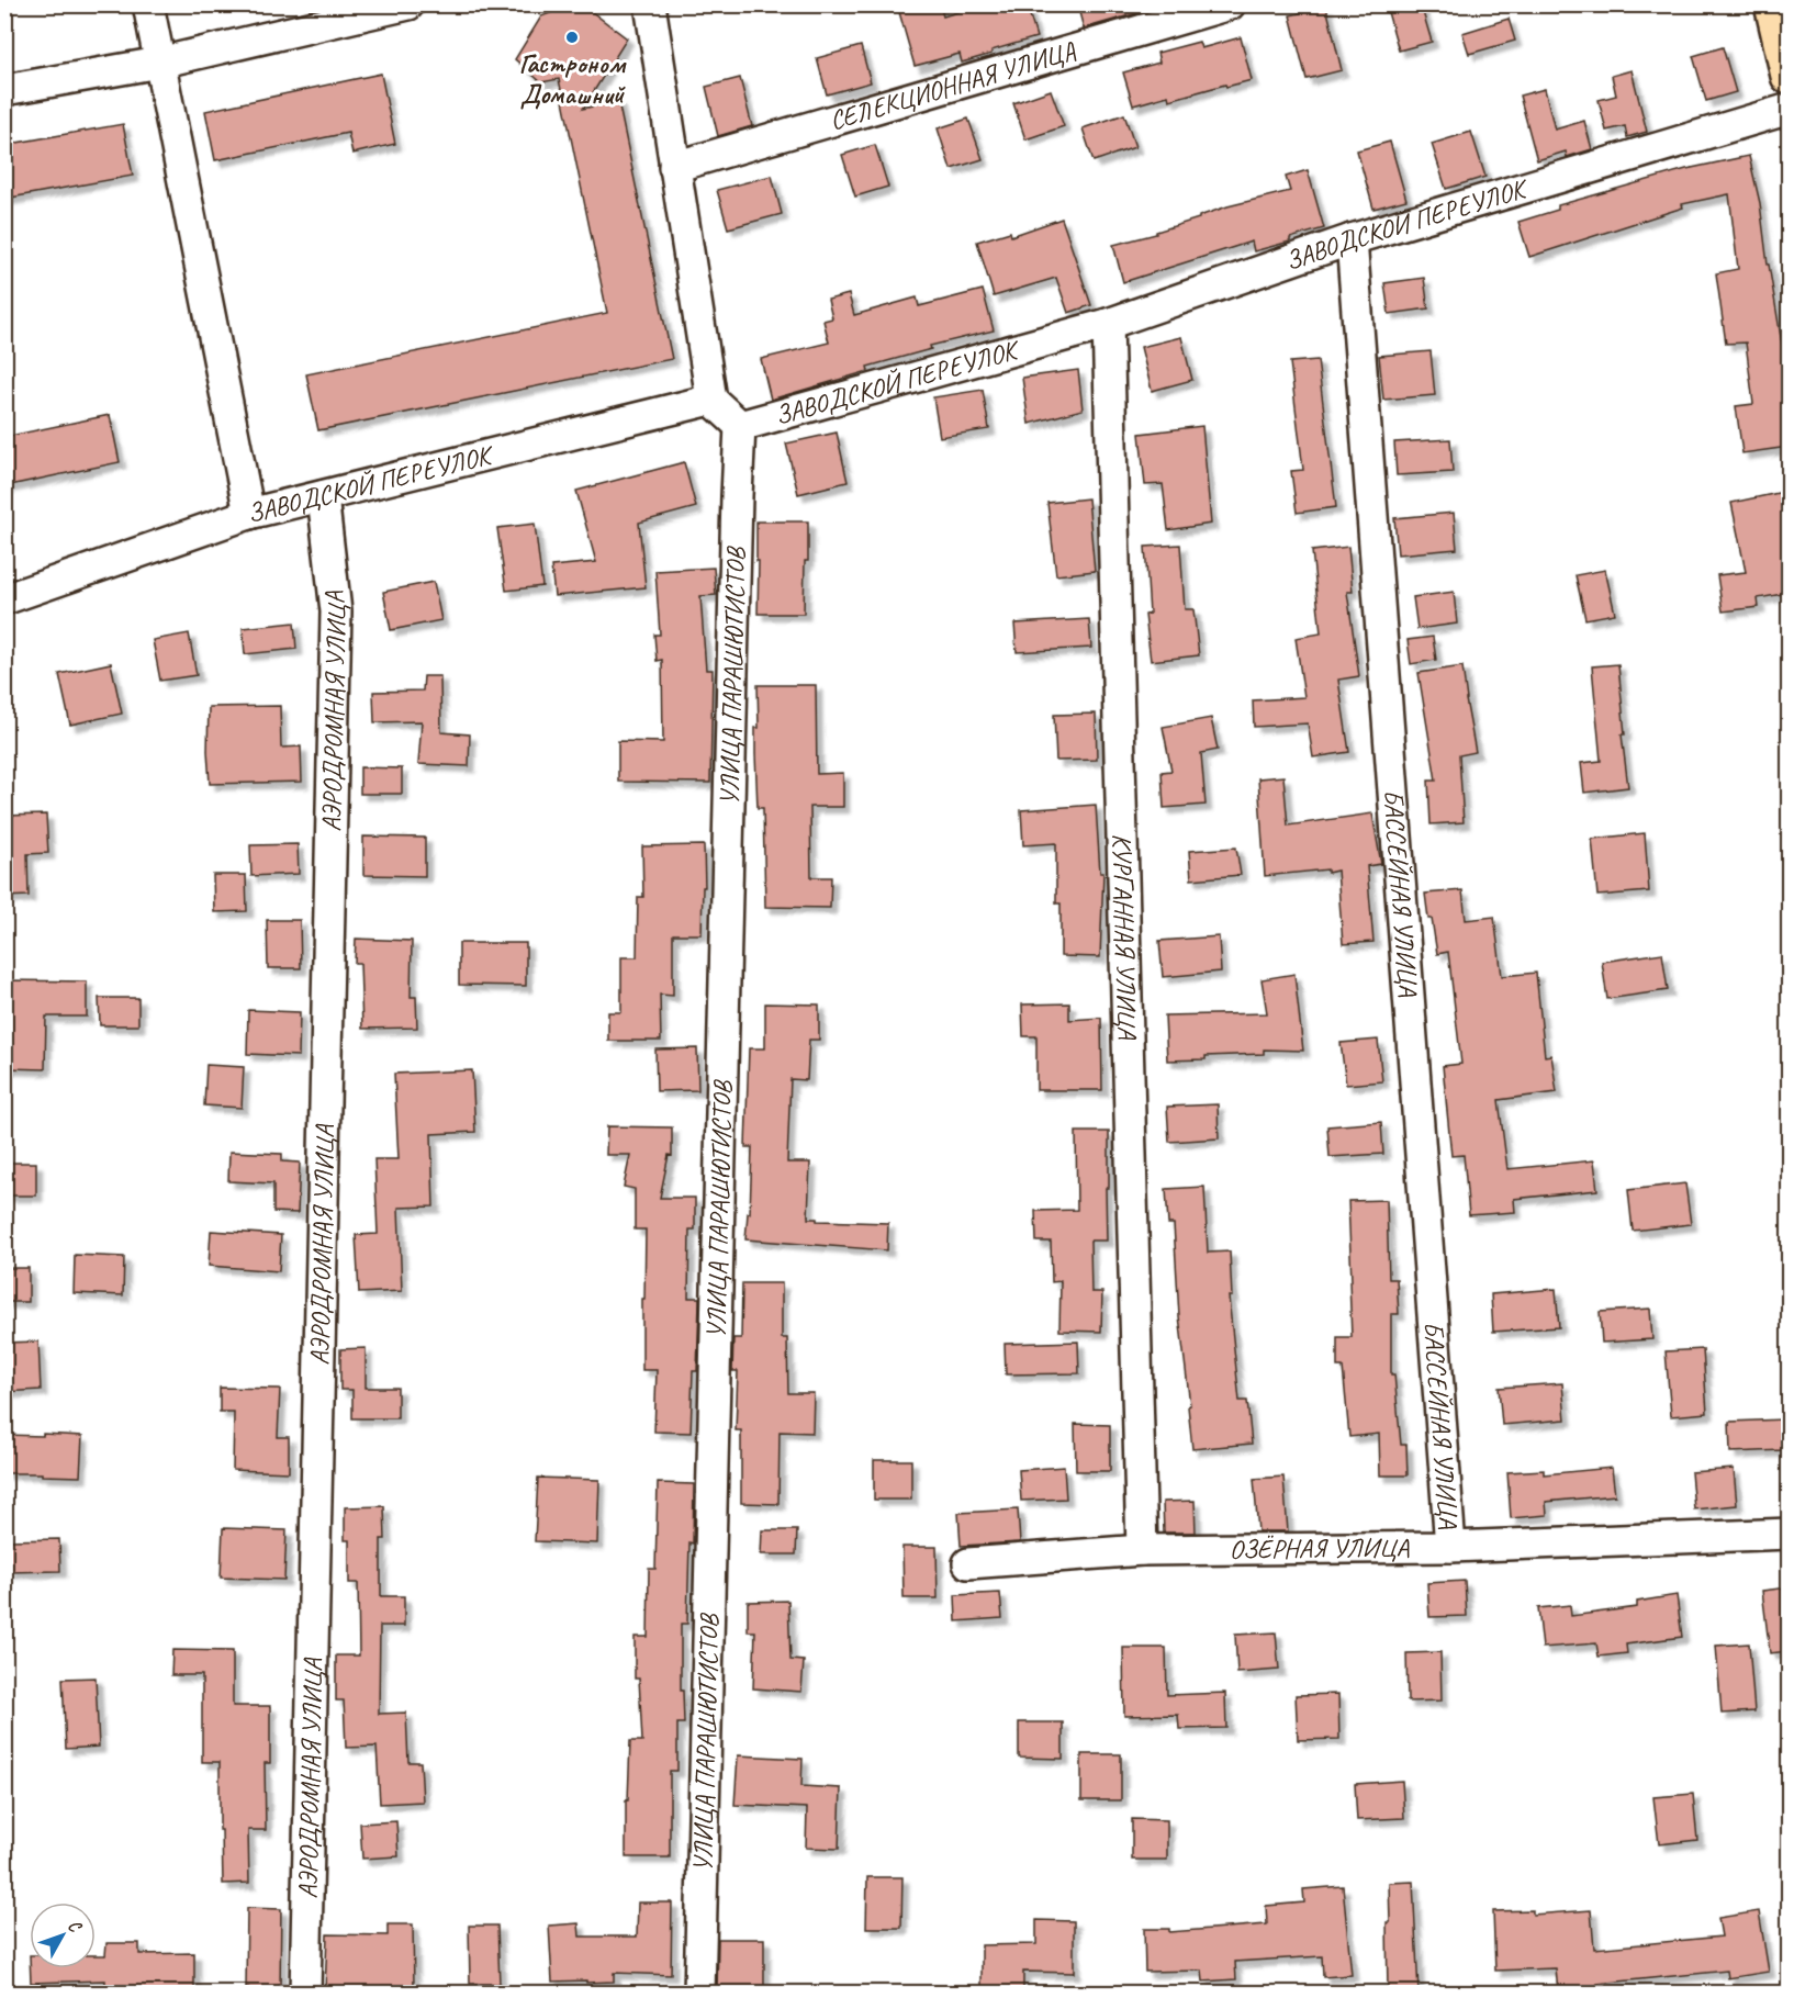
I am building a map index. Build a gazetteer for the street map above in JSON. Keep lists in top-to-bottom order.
{
  "streets": {
    "street": [
      "СЕЛЕКЦИОННАЯ УЛИЦА",
      "ЗАВОДСКОЙ ПЕРЕУЛОК",
      "УЛИЦА ПАРАШЮТИСТОВ",
      "АЭРОДРОМНАЯ УЛИЦА",
      "БАССЕЙНАЯ УЛИЦА",
      "КУРГАННАЯ УЛИЦА",
      "ОЗЁРНАЯ УЛИЦА"
    ]
  },
  "crossings": [
    ["ЗАВОДСКОЙ ПЕРЕУЛОК", "УЛИЦА ПАРАШЮТИСТОВ"],
    ["ЗАВОДСКОЙ ПЕРЕУЛОК", "АЭРОДРОМНАЯ УЛИЦА"],
    ["ЗАВОДСКОЙ ПЕРЕУЛОК", "БАССЕЙНАЯ УЛИЦА"],
    ["ЗАВОДСКОЙ ПЕРЕУЛОК", "КУРГАННАЯ УЛИЦА"],
    ["БАССЕЙНАЯ УЛИЦА", "ОЗЁРНАЯ УЛИЦА"],
    ["КУРГАННАЯ УЛИЦА", "ОЗЁРНАЯ УЛИЦА"]
  ],
  "places": ["Гастроном Домашний"],
  "north": "top right"
}
